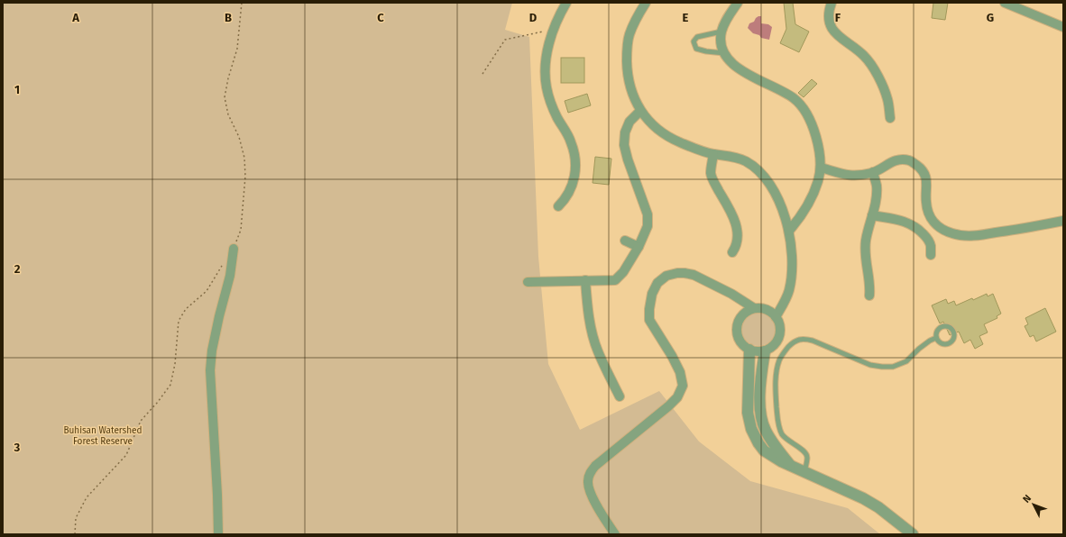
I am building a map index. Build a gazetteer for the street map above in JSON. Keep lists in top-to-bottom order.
{
  "parks": ["Buhisan Watershed Forest Reserve"],
  "north": "top left",
  "grid": {
    "columns": [
      "A",
      "B",
      "C",
      "D",
      "E",
      "F",
      "G"
    ],
    "rows": ["1", "2", "3"]
  }
}
